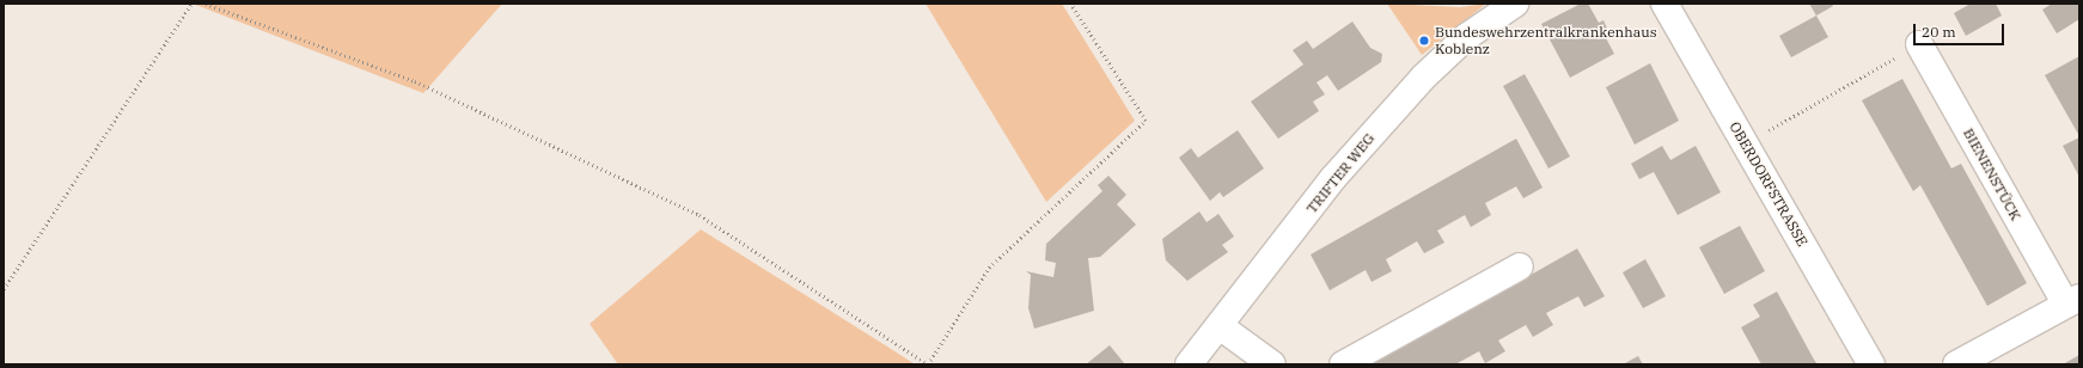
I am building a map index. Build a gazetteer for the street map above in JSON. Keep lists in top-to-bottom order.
{
  "streets": {
    "street": ["TRIFTER WEG", "BIENENSTÜCK", "OBERDORFSTRASSE"]
  },
  "places": ["Bundeswehrzentralkrankenhaus Koblenz"],
  "scale_bar": "20 m"
}
